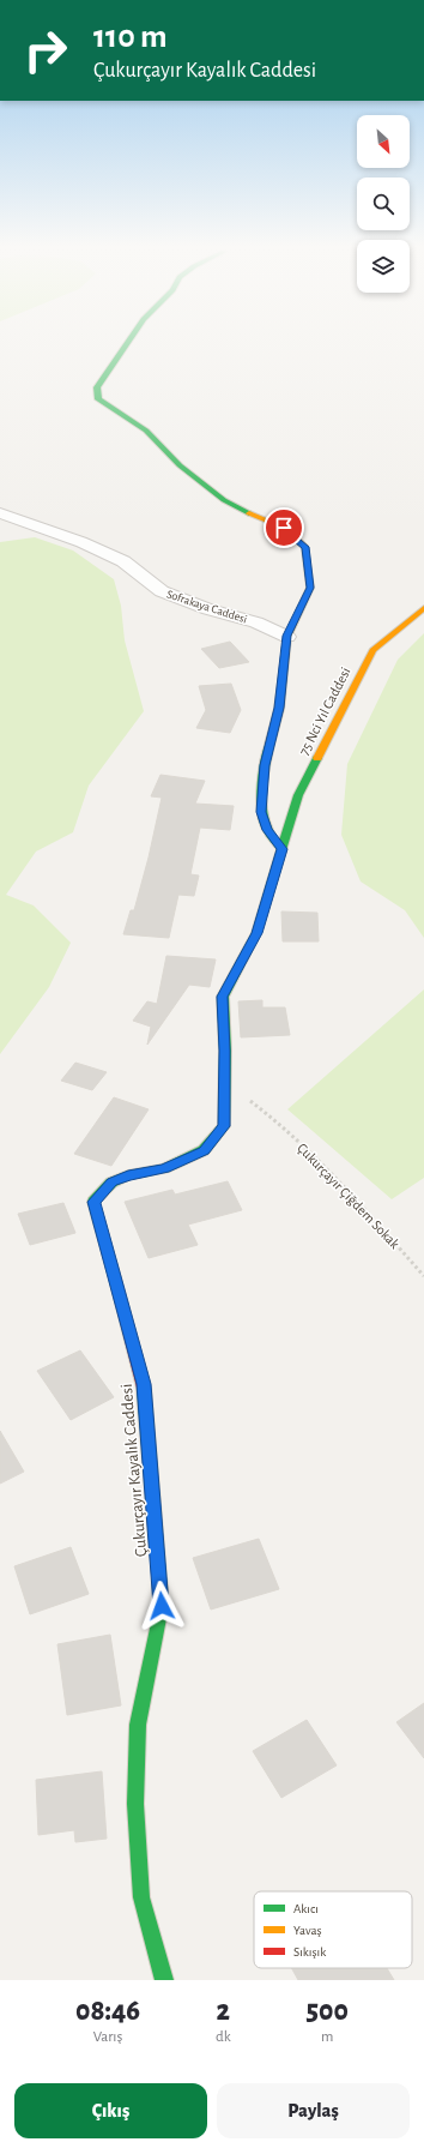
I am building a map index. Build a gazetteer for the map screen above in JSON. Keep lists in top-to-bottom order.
{
  "streets": {
    "street": ["Sofrakaya Caddesi", "75 Nci Yıl Caddesi", "Çukurçayır Kayalık Caddesi"],
    "path": ["Çukurçayır Çiğdem Sokak"]
  },
  "crossings": [
    ["75 Nci Yıl Caddesi", "Çukurçayır Kayalık Caddesi"],
    ["Çukurçayır Çiğdem Sokak", "Çukurçayır Kayalık Caddesi"]
  ],
  "legend": ["Akıcı", "Yavaş", "Sıkışık"],
  "north": "bottom right",
  "page": {
    "turn": ["110 m", "Çukurçayır Kayalık Caddesi"],
    "eta": [
      "08:46",
      "Varış",
      "2",
      "dk",
      "500",
      "m"
    ],
    "buttons": ["Çıkış", "Paylaş"]
  }
}
